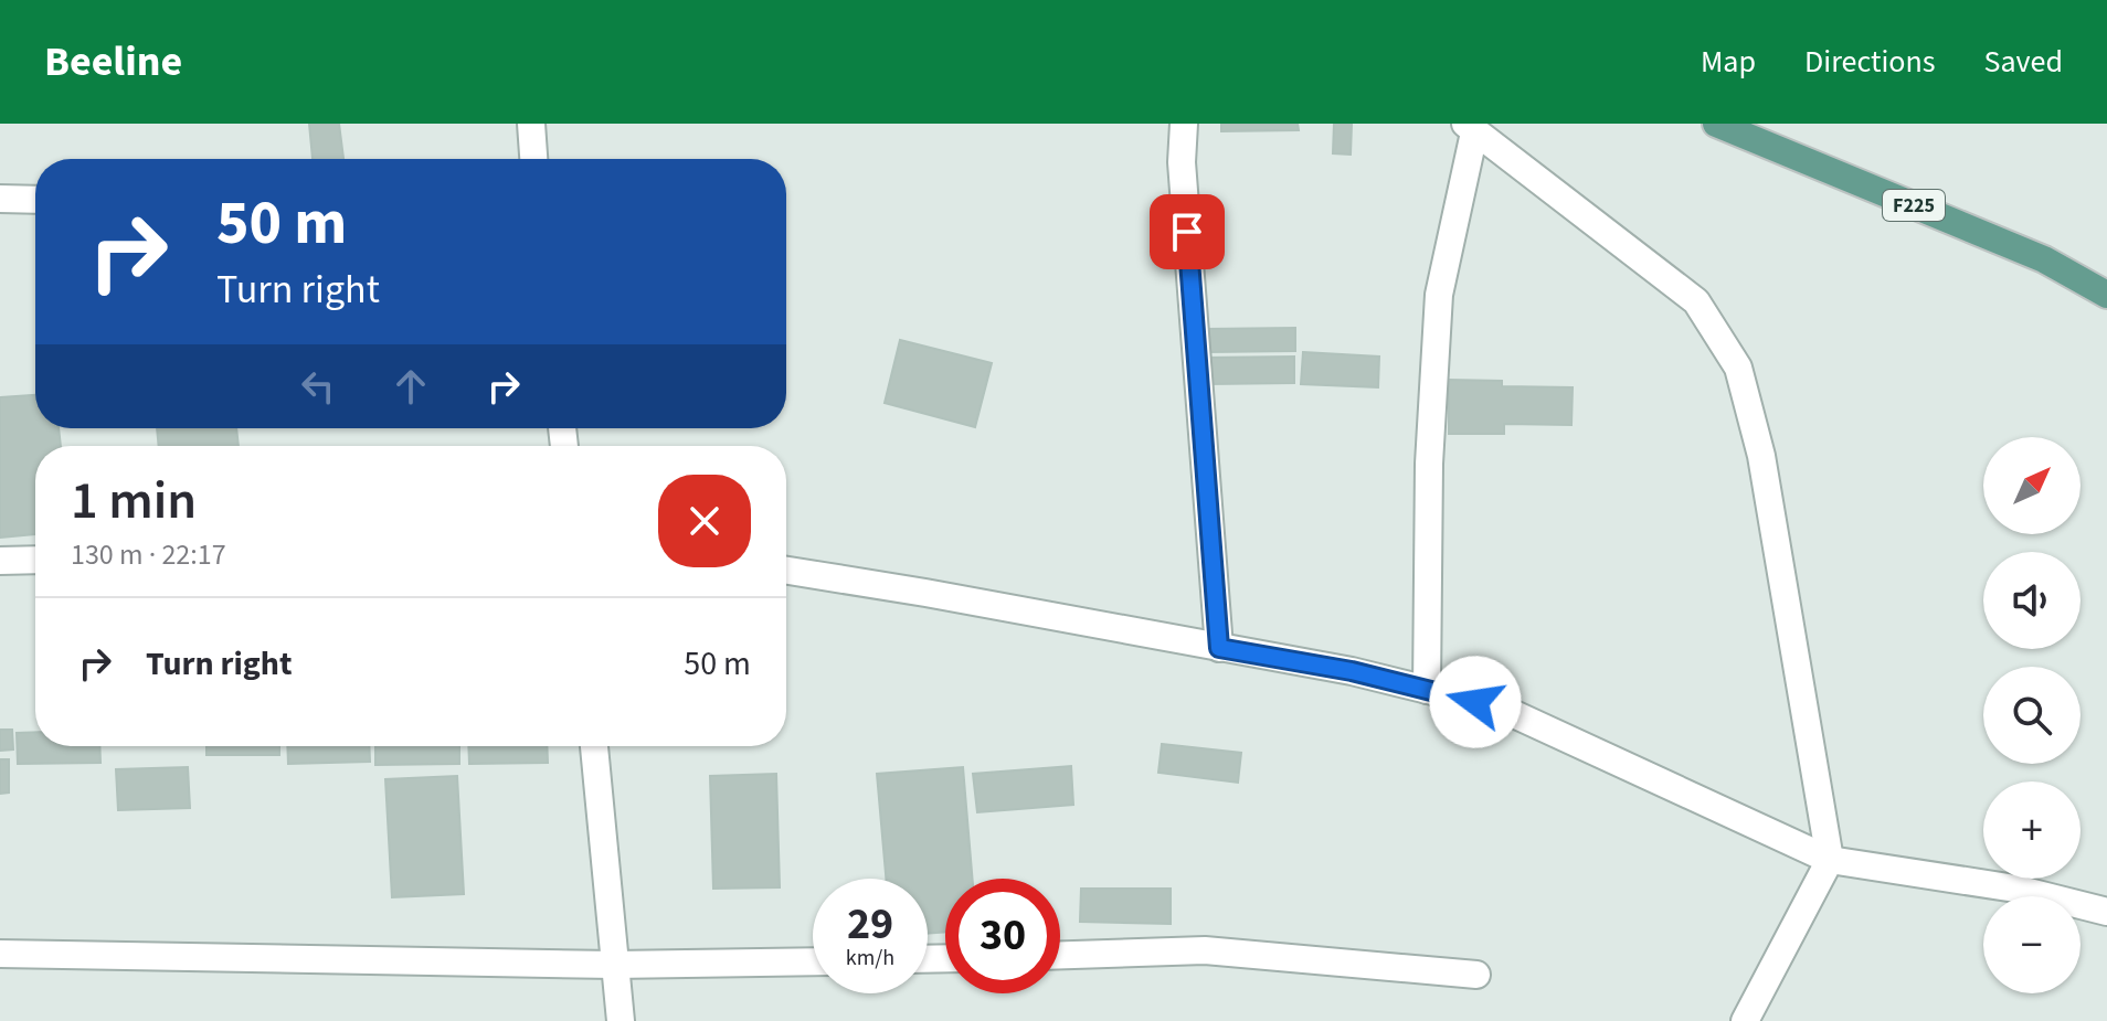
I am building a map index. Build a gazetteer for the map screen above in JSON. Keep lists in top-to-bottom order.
{
  "streets": {
    "main road": ["F225"]
  },
  "north": "top right",
  "page": {
    "header": "Beeline",
    "nav": ["Map", "Directions", "Saved"],
    "turn": ["50 m", "Turn right"],
    "map_buttons": ["+", "−"],
    "heading": ["1 min", "130 m · 22:17"],
    "list": [
      {
        "name": "Turn right",
        "value": "50 m"
      }
    ],
    "speed": "29 km/h",
    "limit": "30"
  }
}
